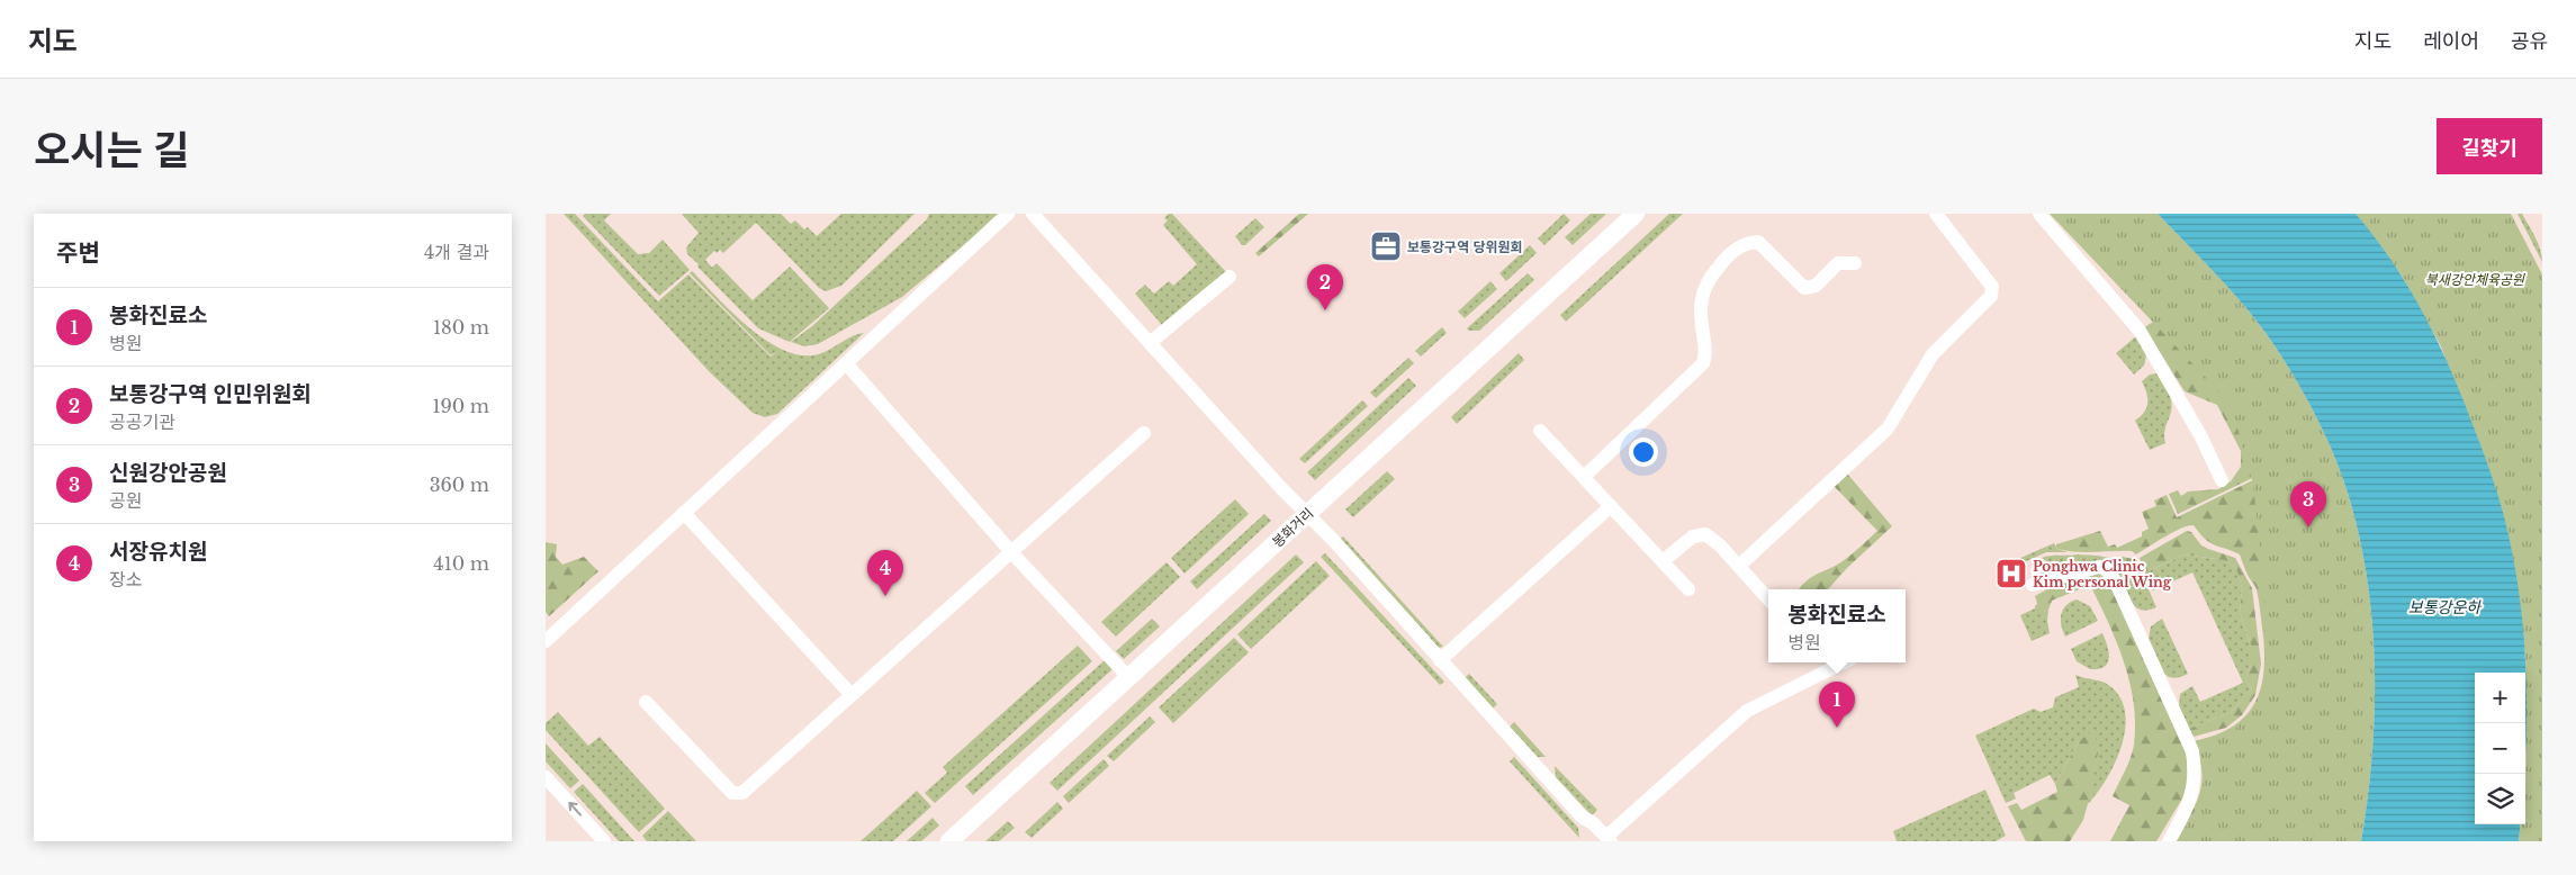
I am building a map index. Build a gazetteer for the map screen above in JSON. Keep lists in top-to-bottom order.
{
  "streets": {
    "main road": ["봉화거리"]
  },
  "water": ["보통강운하"],
  "parks": ["북새강안체육공원"],
  "places": {
    "office": ["보통강구역 당위원회"],
    "hospital": ["Ponghwa Clinic Kim personal Wing"]
  },
  "page": {
    "header": "지도",
    "nav": ["지도", "레이어", "공유"],
    "title": "오시는 길",
    "buttons": "길찾기",
    "heading": ["주변", "4개 결과"],
    "pins": [
      "2",
      "3",
      "4",
      "1"
    ],
    "list": [
      {
        "mark": "1",
        "name": "봉화진료소",
        "note": "병원",
        "value": "180 m"
      },
      {
        "mark": "2",
        "name": "보통강구역 인민위원회",
        "note": "공공기관",
        "value": "190 m"
      },
      {
        "mark": "3",
        "name": "신원강안공원",
        "note": "공원",
        "value": "360 m"
      },
      {
        "mark": "4",
        "name": "서장유치원",
        "note": "장소",
        "value": "410 m"
      }
    ],
    "popup": ["봉화진료소", "병원"],
    "map_buttons": ["+", "−"]
  }
}
